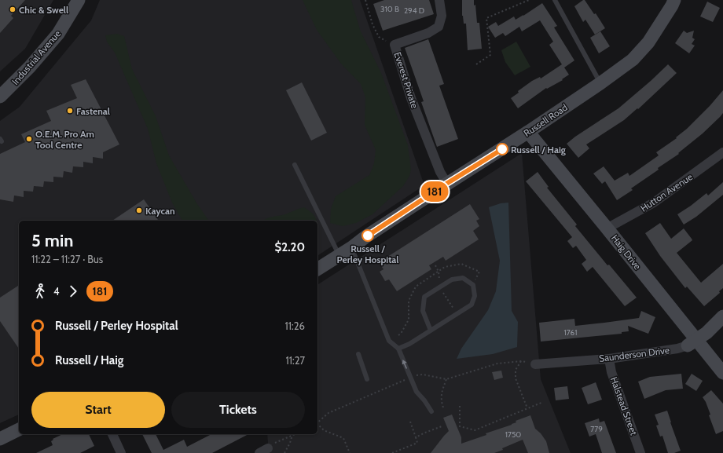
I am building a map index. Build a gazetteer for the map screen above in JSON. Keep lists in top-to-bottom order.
{
  "streets": {
    "street": [
      "Industrial Avenue",
      "Everest Private",
      "Russell Road",
      "Hutton Avenue",
      "Haig Drive",
      "Saunderson Drive",
      "Halstead Street"
    ]
  },
  "crossings": [
    ["Everest Private", "Russell Road"],
    ["Russell Road", "Haig Drive"],
    ["Hutton Avenue", "Haig Drive"],
    ["Haig Drive", "Saunderson Drive"],
    ["Saunderson Drive", "Halstead Street"]
  ],
  "places": [
    "Chic & Swell",
    "Fastenal",
    "O.E.M. Pro Am Tool Centre",
    "Russell / Haig",
    "Kaycan",
    "Russell / Perley Hospital"
  ],
  "lines": ["bus line 181"],
  "house_numbers": [
    "310 B",
    "294 D",
    "1761",
    "779",
    "1750"
  ],
  "page": {
    "on_map": "181",
    "heading": ["5 min", "11:22 – 11:27 · Bus", "$2.20"],
    "legs": ["4", "181"],
    "list": [
      {
        "name": "Russell / Perley Hospital",
        "value": "11:26"
      },
      {
        "name": "Russell / Haig",
        "value": "11:27"
      }
    ],
    "buttons": ["Start", "Tickets"]
  }
}
